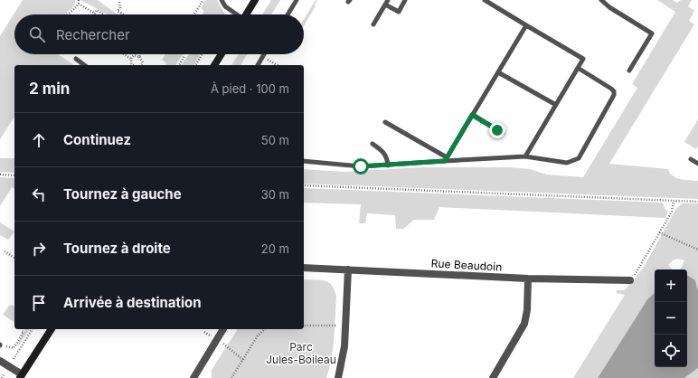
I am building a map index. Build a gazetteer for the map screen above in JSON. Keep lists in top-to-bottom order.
{
  "streets": {
    "street": ["Rue Beaudoin"]
  },
  "parks": ["Parc Jules-Boileau"],
  "page": {
    "search": "Rechercher",
    "heading": ["2 min", "À pied · 100 m"],
    "list": [
      ["Continuez", "50 m"],
      ["Tournez à gauche", "30 m"],
      ["Tournez à droite", "20 m"],
      "Arrivée à destination"
    ],
    "map_buttons": ["+", "−"]
  }
}
